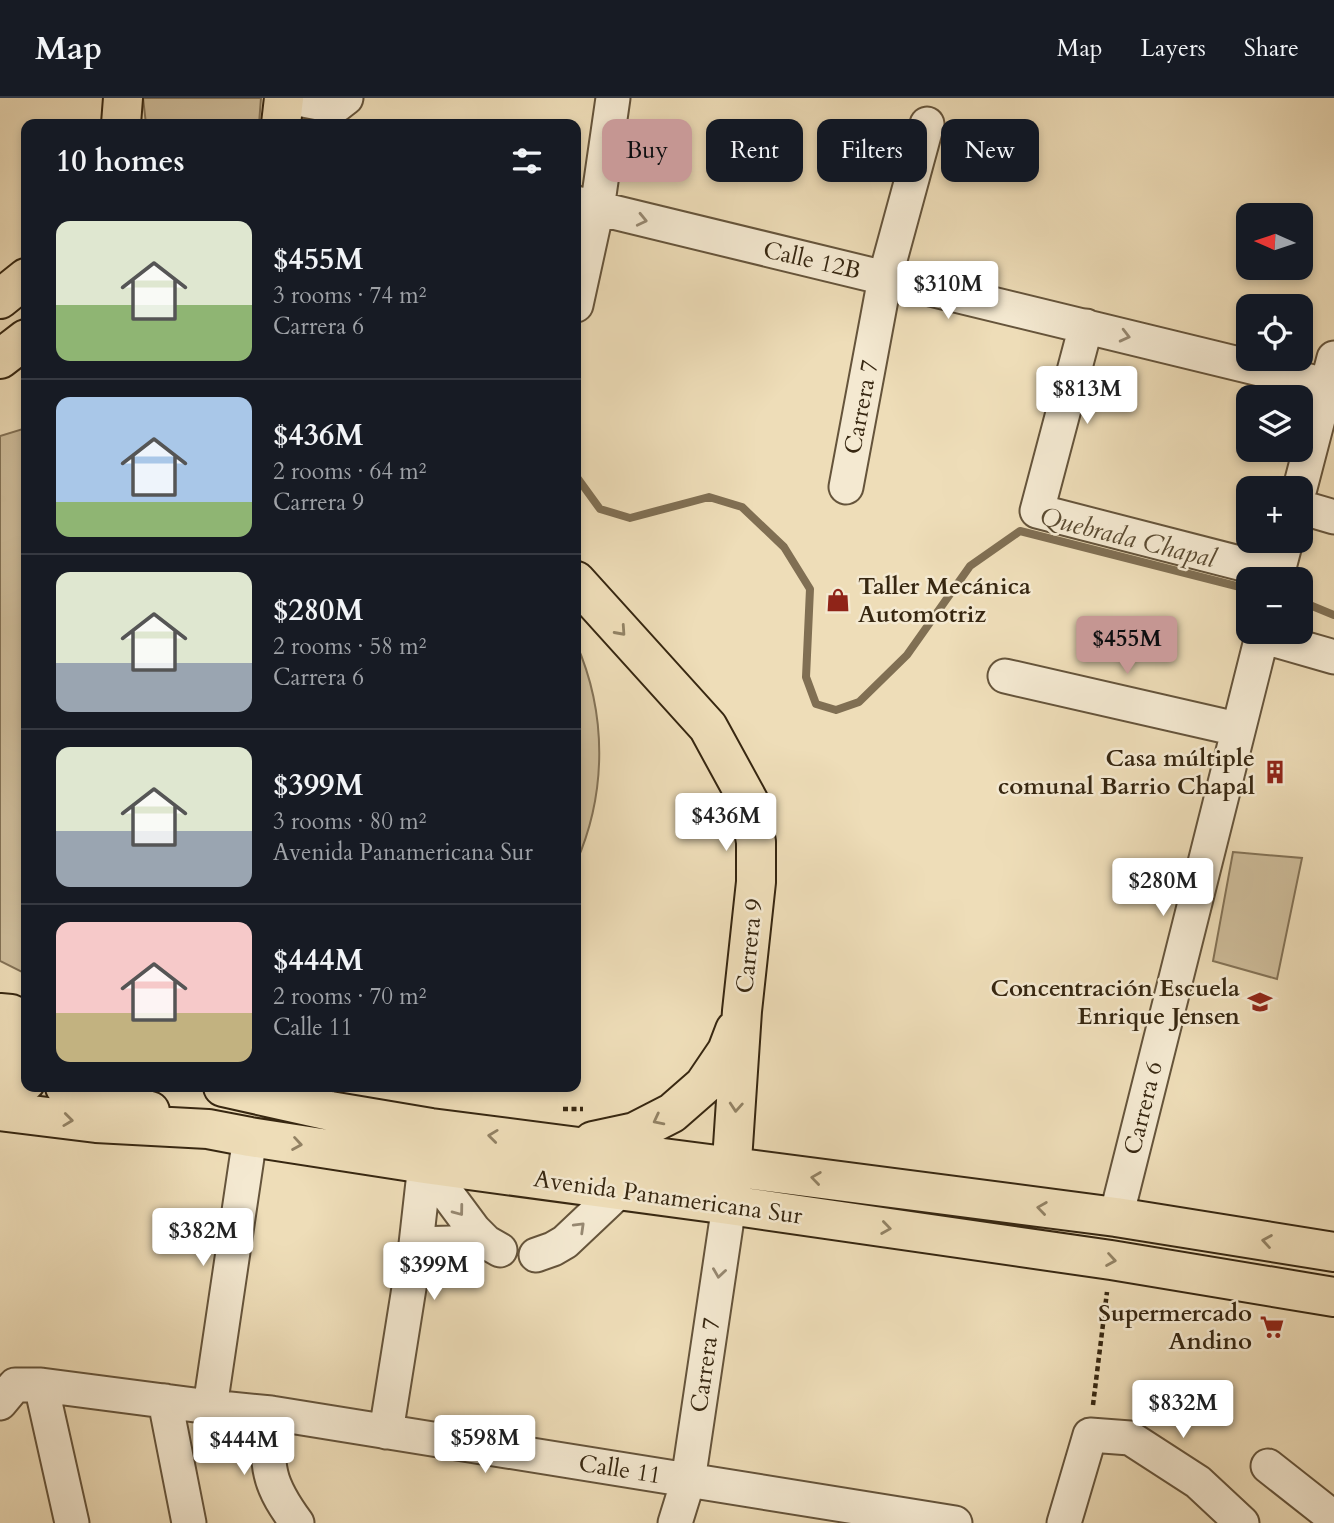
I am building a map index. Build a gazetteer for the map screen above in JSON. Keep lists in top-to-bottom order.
{
  "streets": {
    "main road": ["Carrera 9", "Avenida Panamericana Sur"],
    "street": [
      "Calle 12B",
      "Carrera 7",
      "Carrera 6",
      "Calle 11"
    ]
  },
  "crossings": [
    ["Calle 12B", "Carrera 7"],
    ["Carrera 7", "Carrera 9"],
    ["Carrera 7", "Avenida Panamericana Sur"],
    ["Carrera 7", "Calle 11"],
    ["Carrera 9", "Avenida Panamericana Sur"],
    ["Carrera 6", "Avenida Panamericana Sur"]
  ],
  "one_way": ["Calle 12B", "Carrera 7", "Carrera 9"],
  "water": ["Quebrada Chapal"],
  "places": {
    "shop": ["Taller Mecánica Automotriz"],
    "building": ["Casa múltiple comunal Barrio Chapal"],
    "school or university": ["Concentración Escuela Enrique Jensen"],
    "supermarket": ["Supermercado Andino"]
  },
  "north": "left",
  "page": {
    "header": "Map",
    "nav": ["Map", "Layers", "Share"],
    "chip": [
      "Buy",
      "Rent",
      "Filters",
      "New"
    ],
    "heading": "10 homes",
    "map_buttons": ["+", "−"],
    "list": [
      {
        "name": "$455M",
        "note": "3 rooms · 74 m² · Carrera 6"
      },
      {
        "name": "$436M",
        "note": "2 rooms · 64 m² · Carrera 9"
      },
      {
        "name": "$280M",
        "note": "2 rooms · 58 m² · Carrera 6"
      },
      {
        "name": "$399M",
        "note": "3 rooms · 80 m² · Avenida Panamericana Sur"
      },
      {
        "name": "$444M",
        "note": "2 rooms · 70 m² · Calle 11"
      }
    ],
    "price": [
      "$310M",
      "$813M",
      "$455M",
      "$436M",
      "$280M",
      "$382M",
      "$399M",
      "$832M",
      "$598M",
      "$444M"
    ]
  }
}
